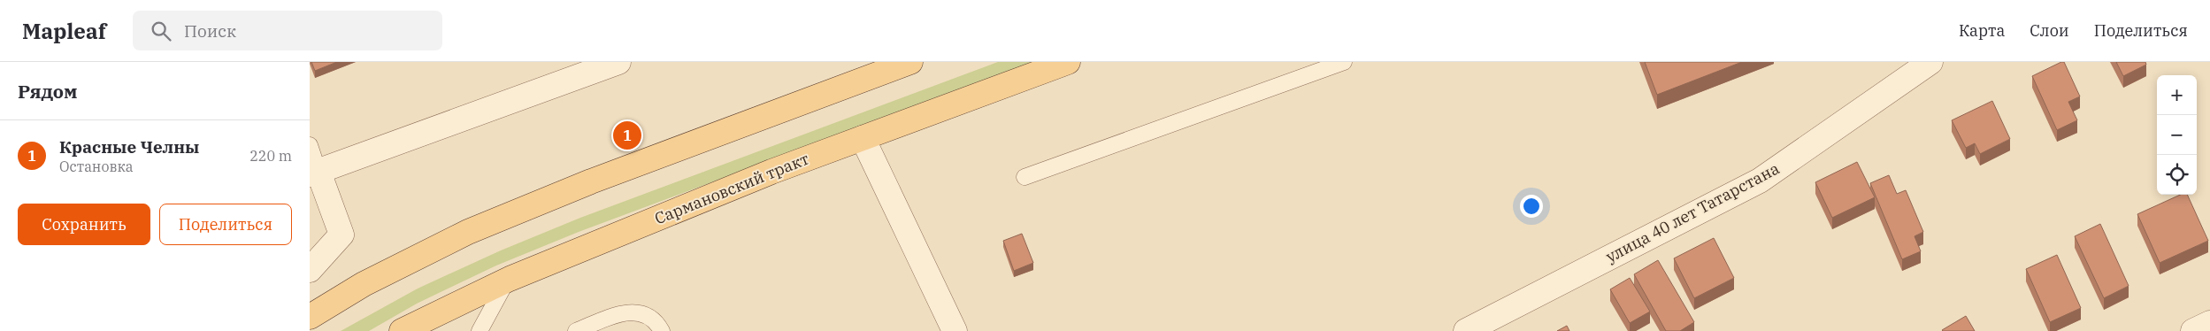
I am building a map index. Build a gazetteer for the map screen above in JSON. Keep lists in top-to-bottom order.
{
  "streets": {
    "main road": ["Сармановский тракт"],
    "street": ["улица 40 лет Татарстана"]
  },
  "page": {
    "header": "Mapleaf",
    "search": "Поиск",
    "nav": ["Карта", "Слои", "Поделиться"],
    "heading": "Рядом",
    "map_buttons": ["+", "−"],
    "list": [
      {
        "mark": "1",
        "name": "Красные Челны",
        "note": "Остановка",
        "value": "220 m"
      }
    ],
    "pins": "1",
    "buttons": ["Сохранить", "Поделиться"]
  }
}
